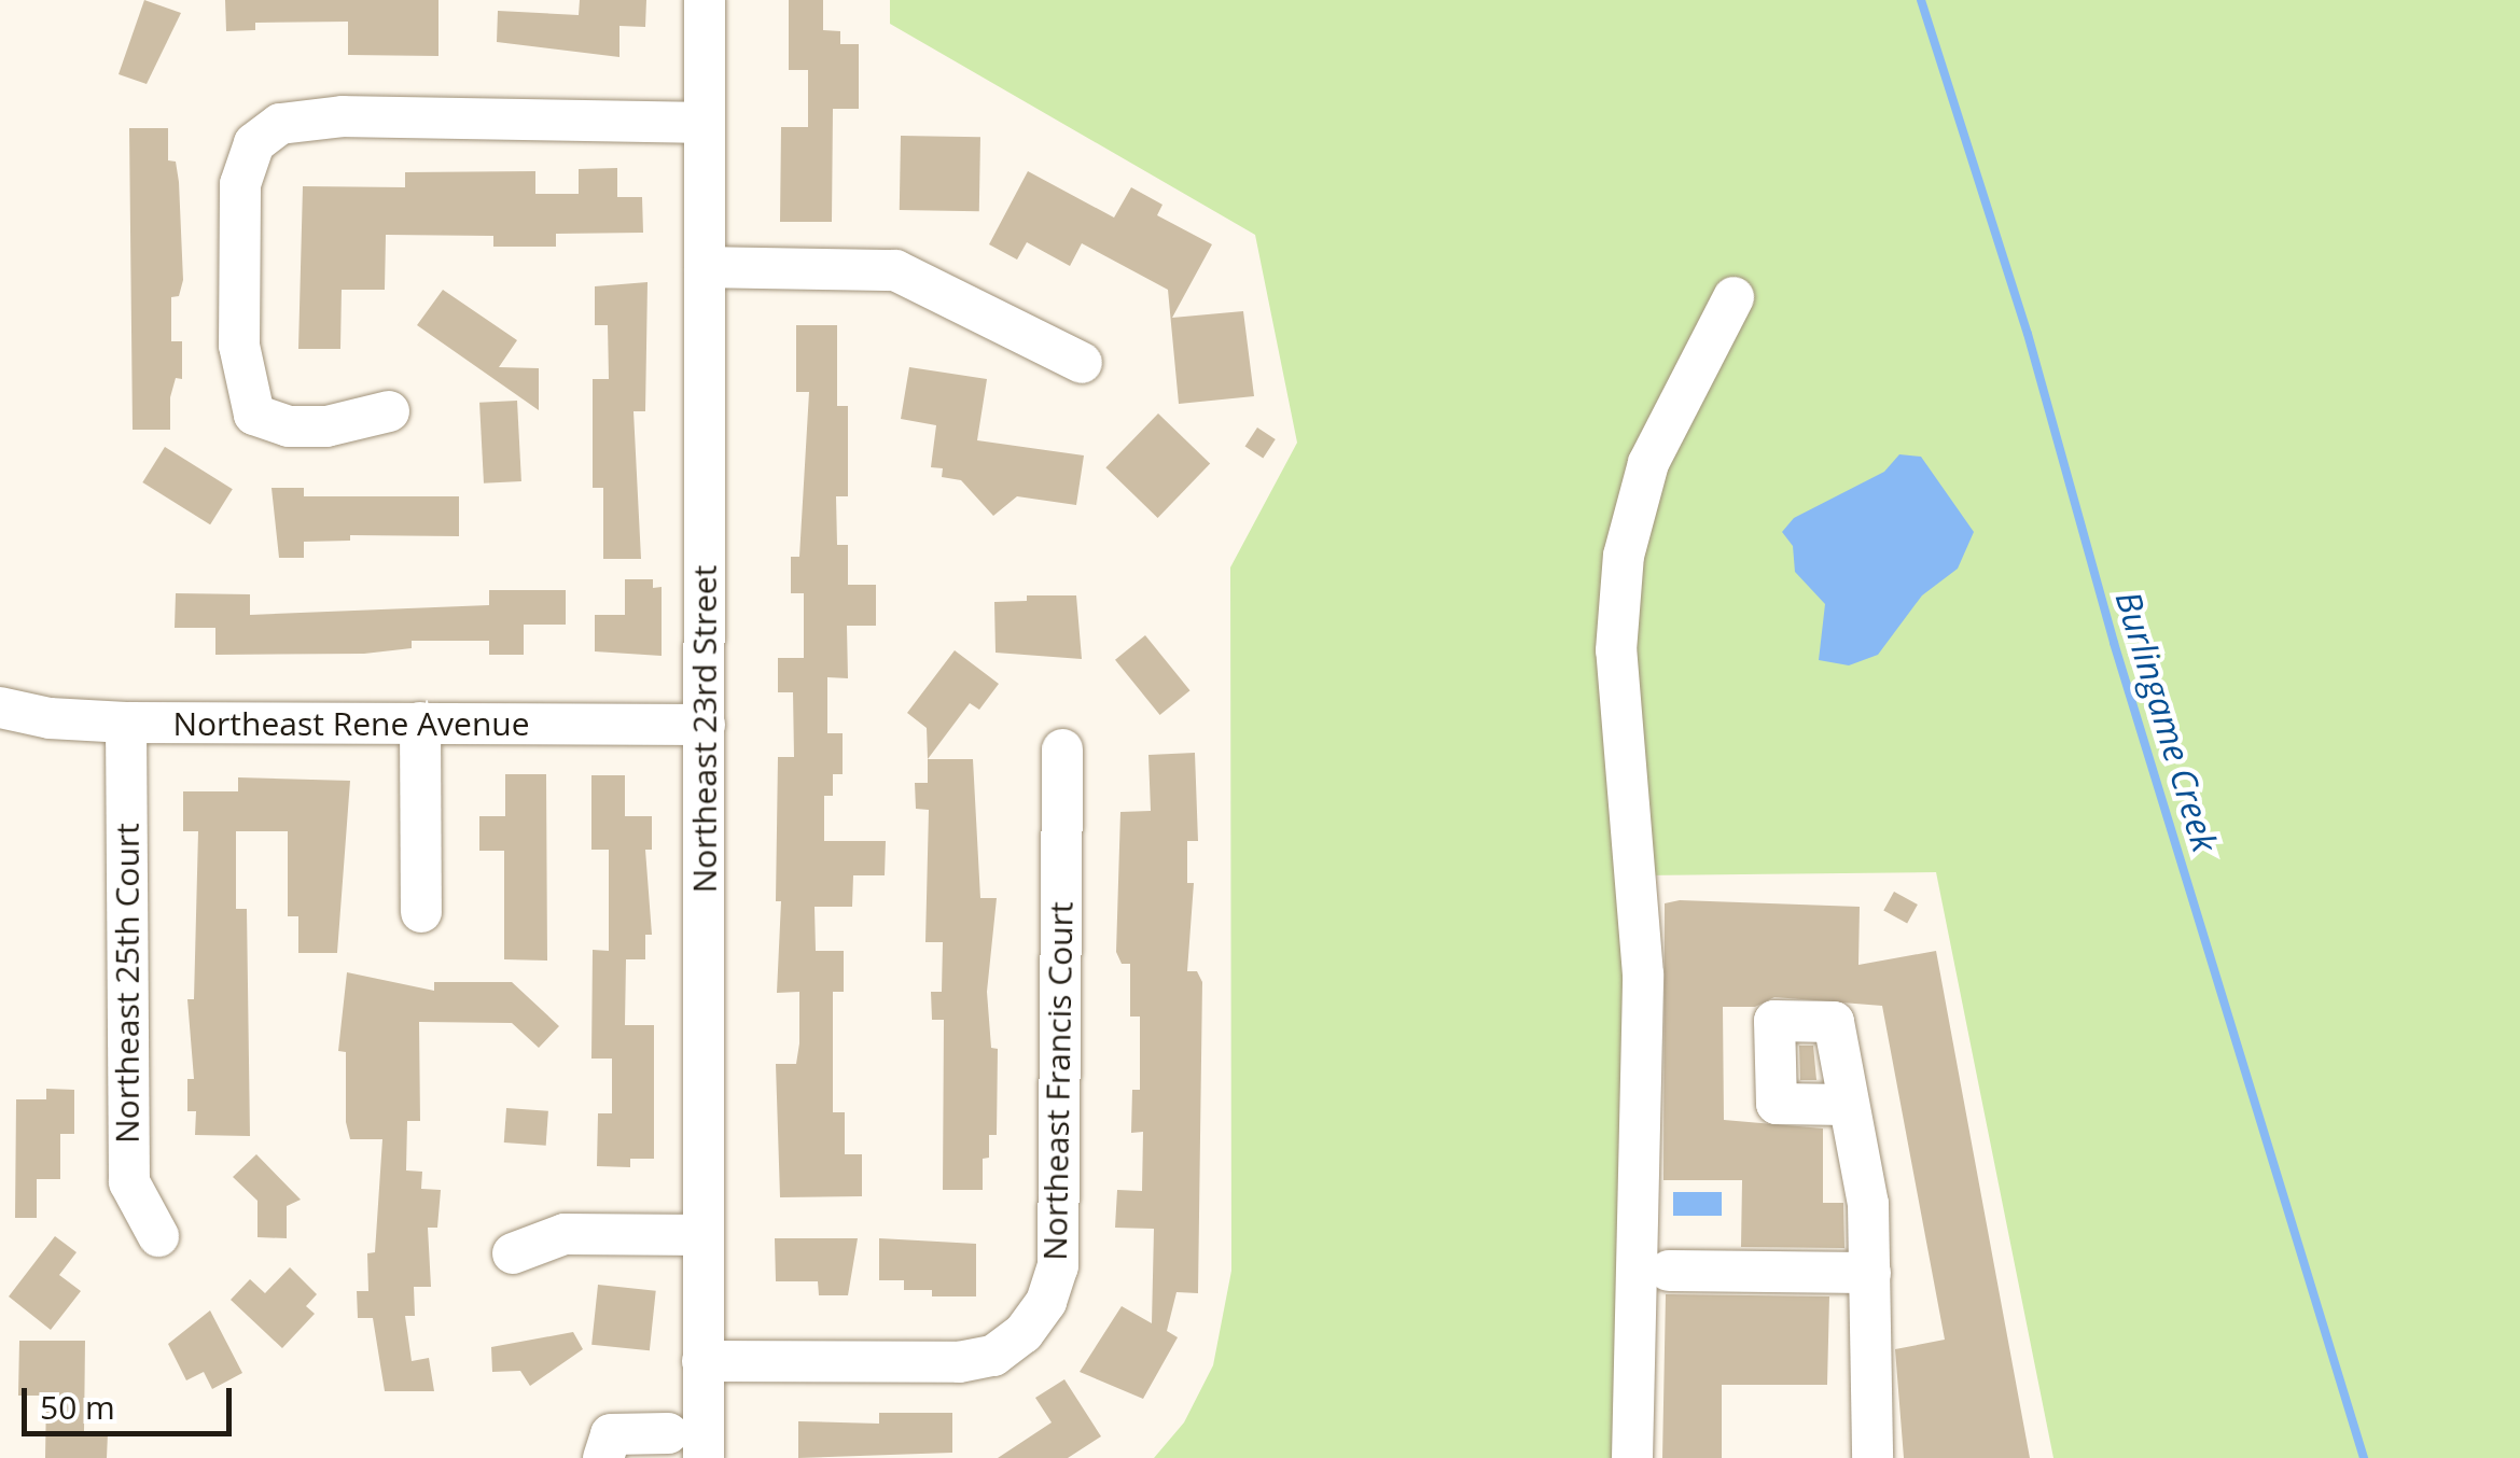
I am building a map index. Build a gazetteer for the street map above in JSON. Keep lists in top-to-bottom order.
{
  "streets": {
    "street": [
      "Northeast Rene Avenue",
      "Northeast 23rd Street",
      "Northeast 25th Court",
      "Northeast Francis Court"
    ]
  },
  "crossings": [
    ["Northeast Rene Avenue", "Northeast 23rd Street"],
    ["Northeast Rene Avenue", "Northeast 25th Court"],
    ["Northeast 23rd Street", "Northeast Francis Court"]
  ],
  "water": ["Burlingame Creek"],
  "scale_bar": "50 m"
}
